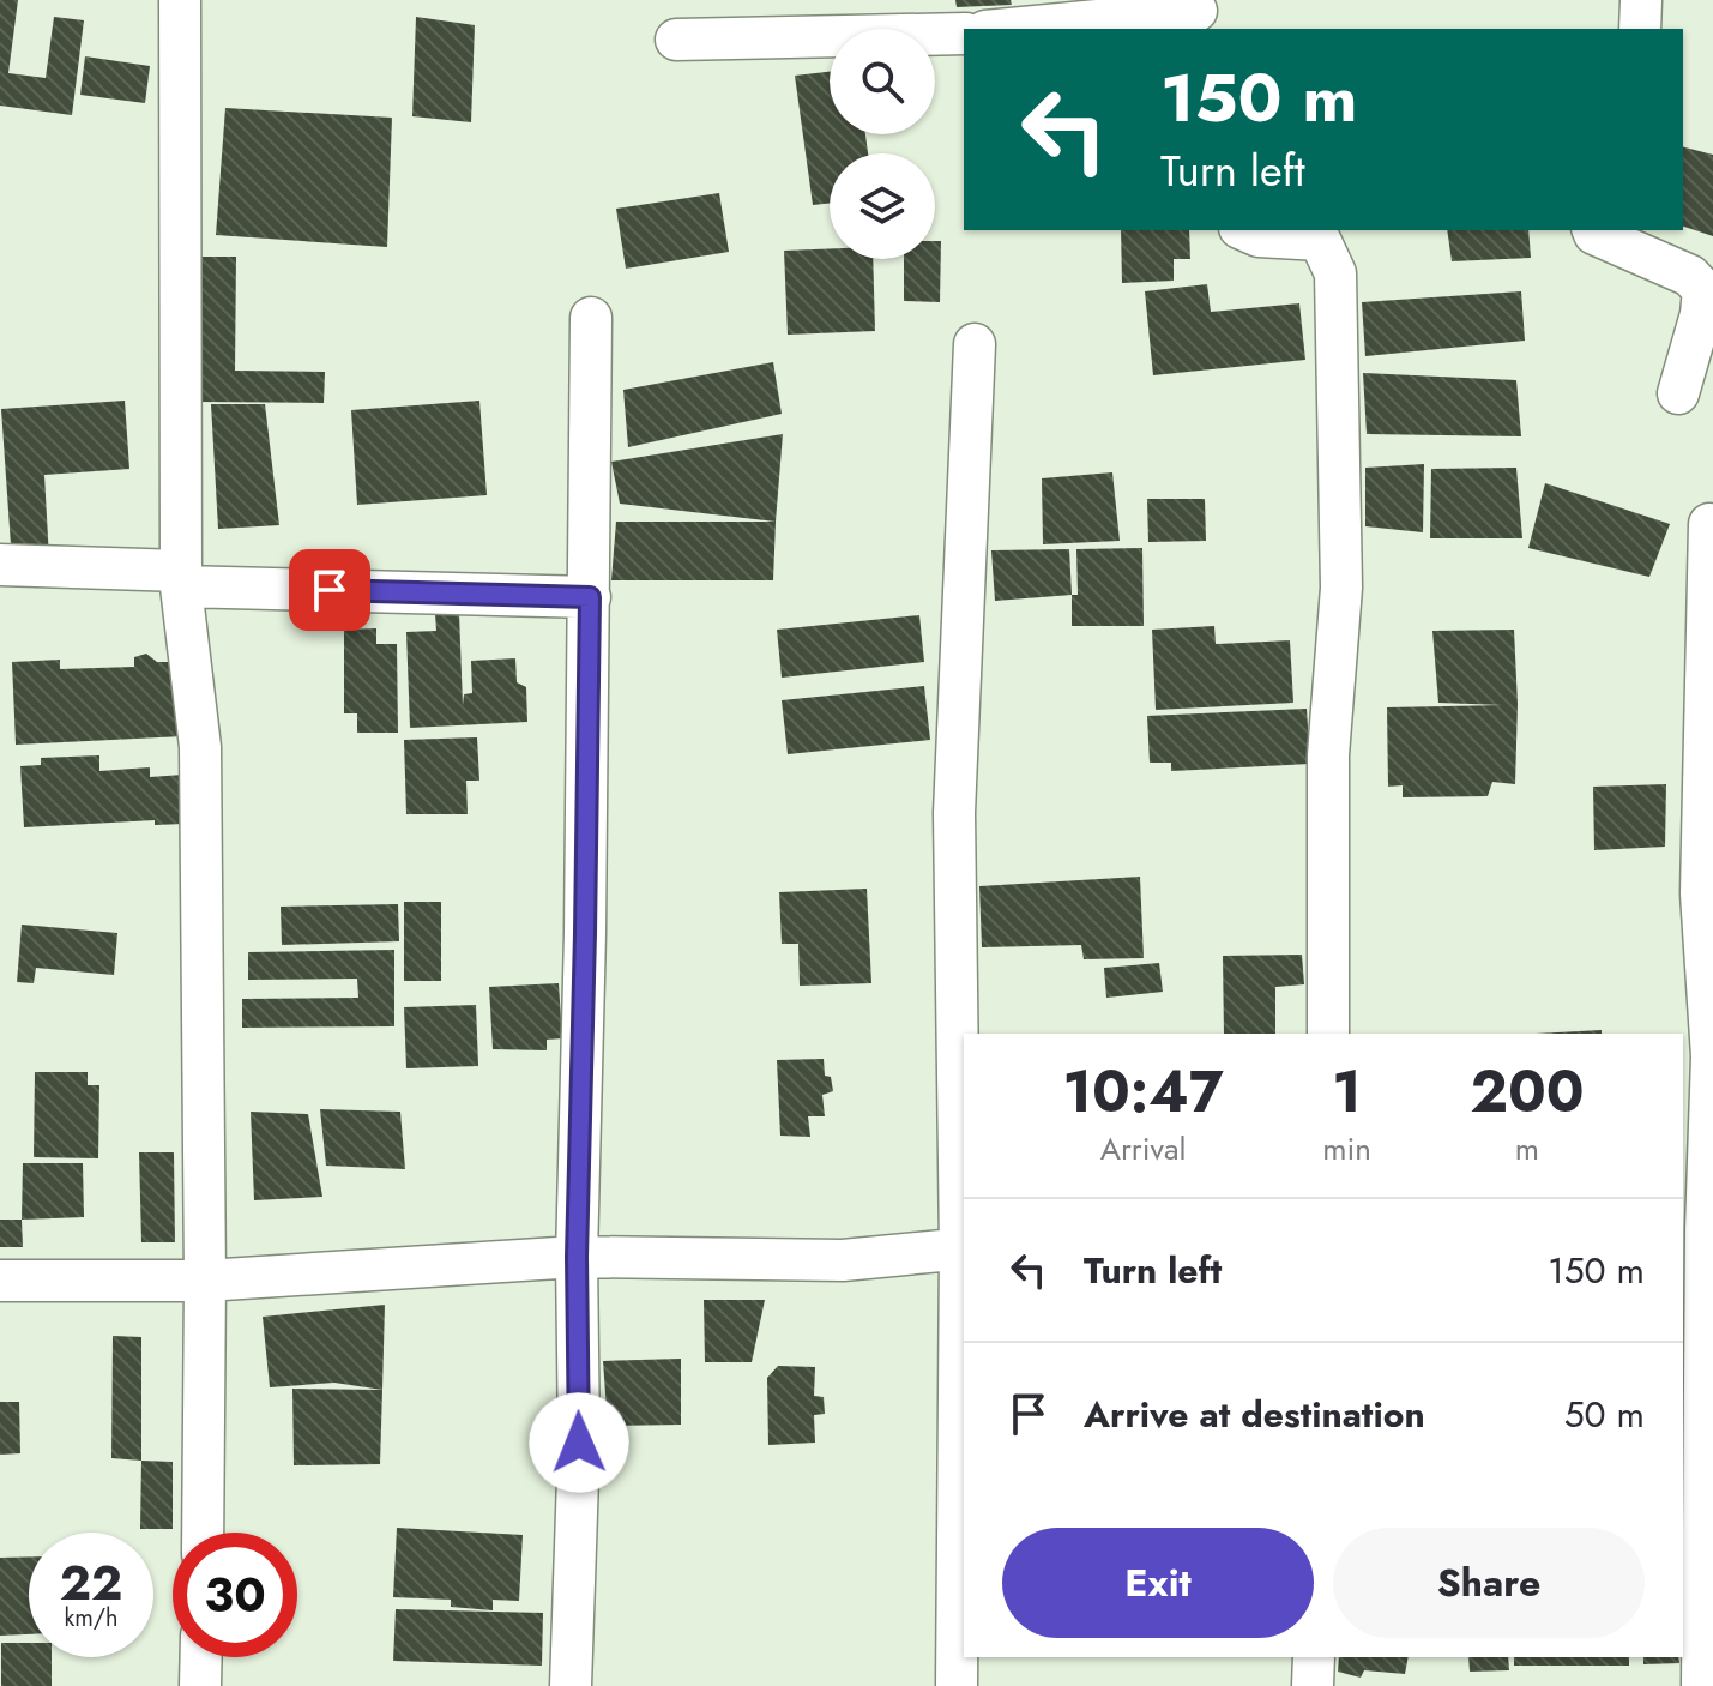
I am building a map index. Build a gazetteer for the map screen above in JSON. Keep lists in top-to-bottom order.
{
  "page": {
    "turn": ["150 m", "Turn left"],
    "eta": [
      "10:47",
      "Arrival",
      "1",
      "min",
      "200",
      "m"
    ],
    "list": [
      {
        "name": "Turn left",
        "value": "150 m"
      },
      {
        "name": "Arrive at destination",
        "value": "50 m"
      }
    ],
    "buttons": ["Exit", "Share"],
    "speed": "22 km/h",
    "limit": "30"
  }
}
